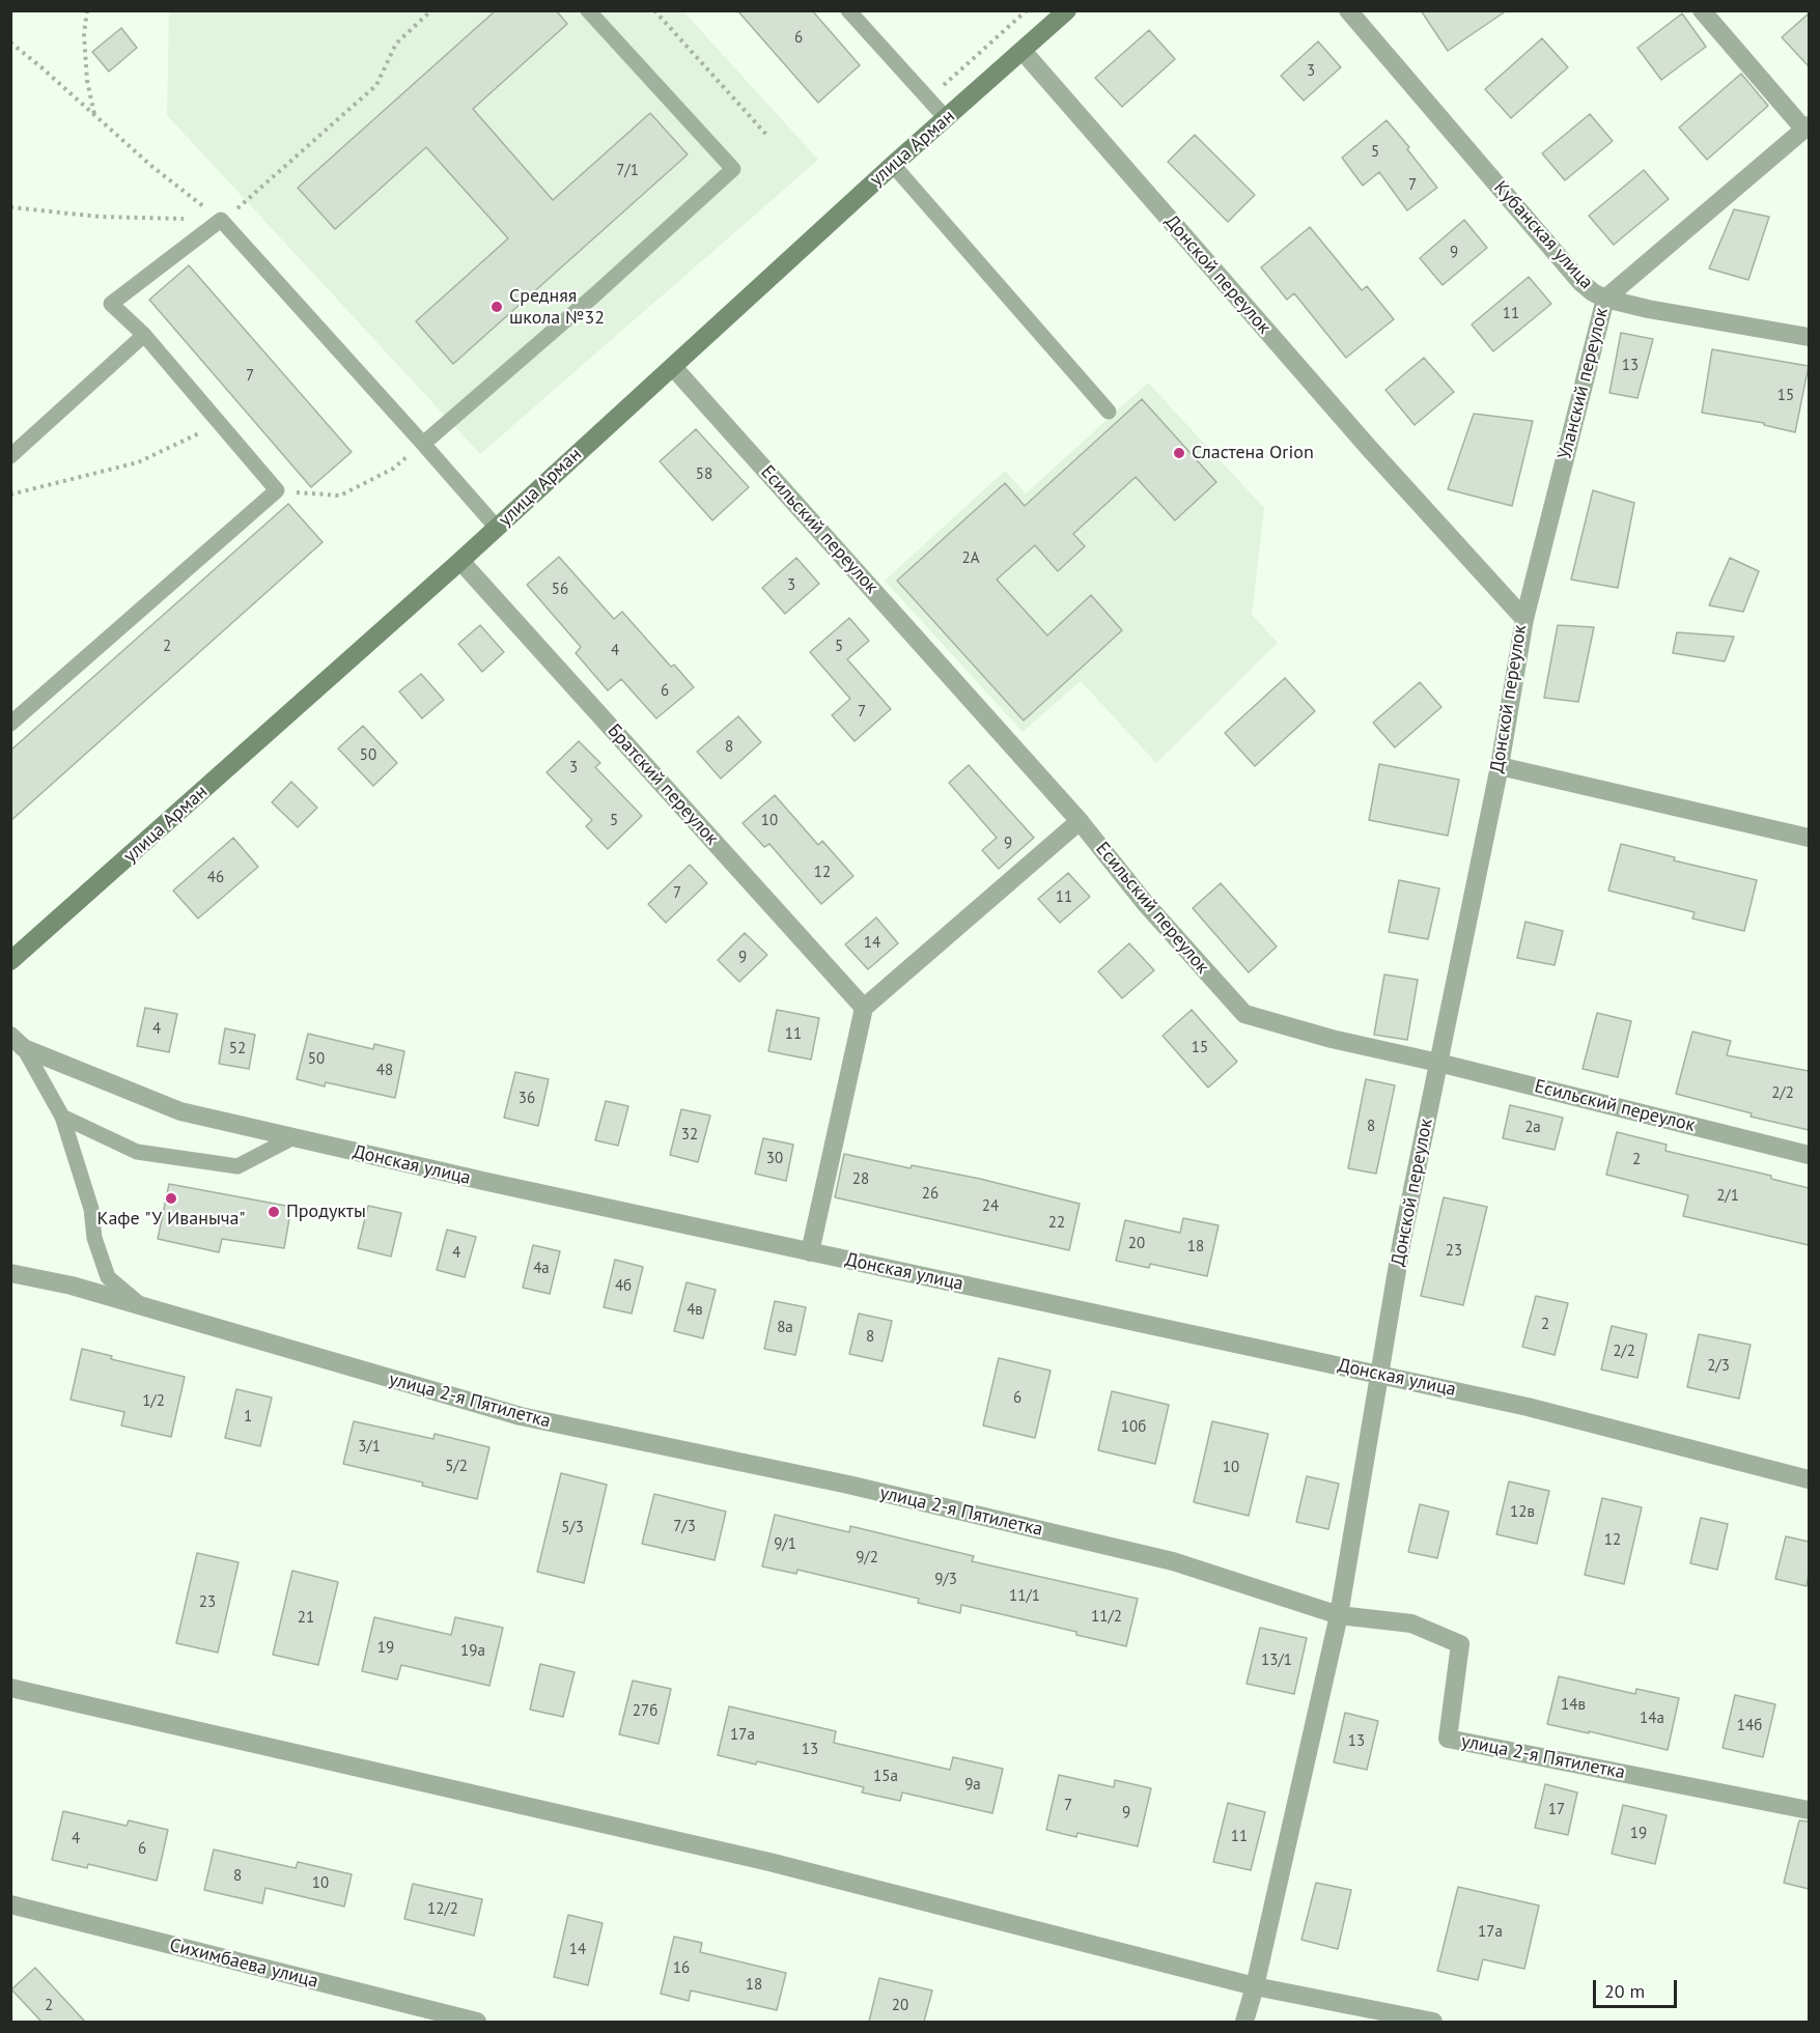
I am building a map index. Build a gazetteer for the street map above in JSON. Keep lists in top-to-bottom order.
{
  "streets": {
    "street": [
      "улица Арман",
      "Кубанская улица",
      "Донской переулок",
      "Уланский переулок",
      "Есильский переулок",
      "Братский переулок",
      "Донская улица",
      "улица 2-я Пятилетка",
      "Сихимбаева улица"
    ]
  },
  "crossings": [
    ["улица Арман", "Донской переулок"],
    ["улица Арман", "Есильский переулок"],
    ["улица Арман", "Братский переулок"],
    ["Кубанская улица", "Уланский переулок"],
    ["Донской переулок", "Уланский переулок"],
    ["Донской переулок", "Есильский переулок"],
    ["Донской переулок", "Донская улица"],
    ["Донской переулок", "улица 2-я Пятилетка"]
  ],
  "places": [
    "Средняя школа №32",
    "Сластена Orion",
    "Кафе \"У Иваныча\"",
    "Продукты"
  ],
  "house_numbers": [
    "6",
    "3",
    "5",
    "7/1",
    "7",
    "9",
    "11",
    "13",
    "7",
    "15",
    "58",
    "2А",
    "3",
    "56",
    "2",
    "5",
    "4",
    "6",
    "7",
    "8",
    "50",
    "3",
    "5",
    "10",
    "9",
    "12",
    "46",
    "7",
    "11",
    "14",
    "9",
    "4",
    "11",
    "15",
    "52",
    "50",
    "48",
    "2/2",
    "36",
    "8",
    "2а",
    "32",
    "30",
    "2",
    "28",
    "26",
    "2/1",
    "24",
    "22",
    "20",
    "18",
    "23",
    "4",
    "4а",
    "4б",
    "4в",
    "2",
    "8а",
    "8",
    "2/2",
    "2/3",
    "6",
    "1/2",
    "1",
    "10б",
    "3/1",
    "5/2",
    "10",
    "12в",
    "7/3",
    "5/3",
    "12",
    "9/1",
    "9/2",
    "9/3",
    "11/1",
    "23",
    "11/2",
    "21",
    "19",
    "19а",
    "13/1",
    "14в",
    "27б",
    "14а",
    "14б",
    "17а",
    "13",
    "13",
    "15а",
    "9а",
    "7",
    "17",
    "9",
    "19",
    "11",
    "4",
    "6",
    "8",
    "10",
    "12/2",
    "17а",
    "14",
    "16",
    "18",
    "2",
    "20"
  ],
  "scale_bar": "20 m"
}
